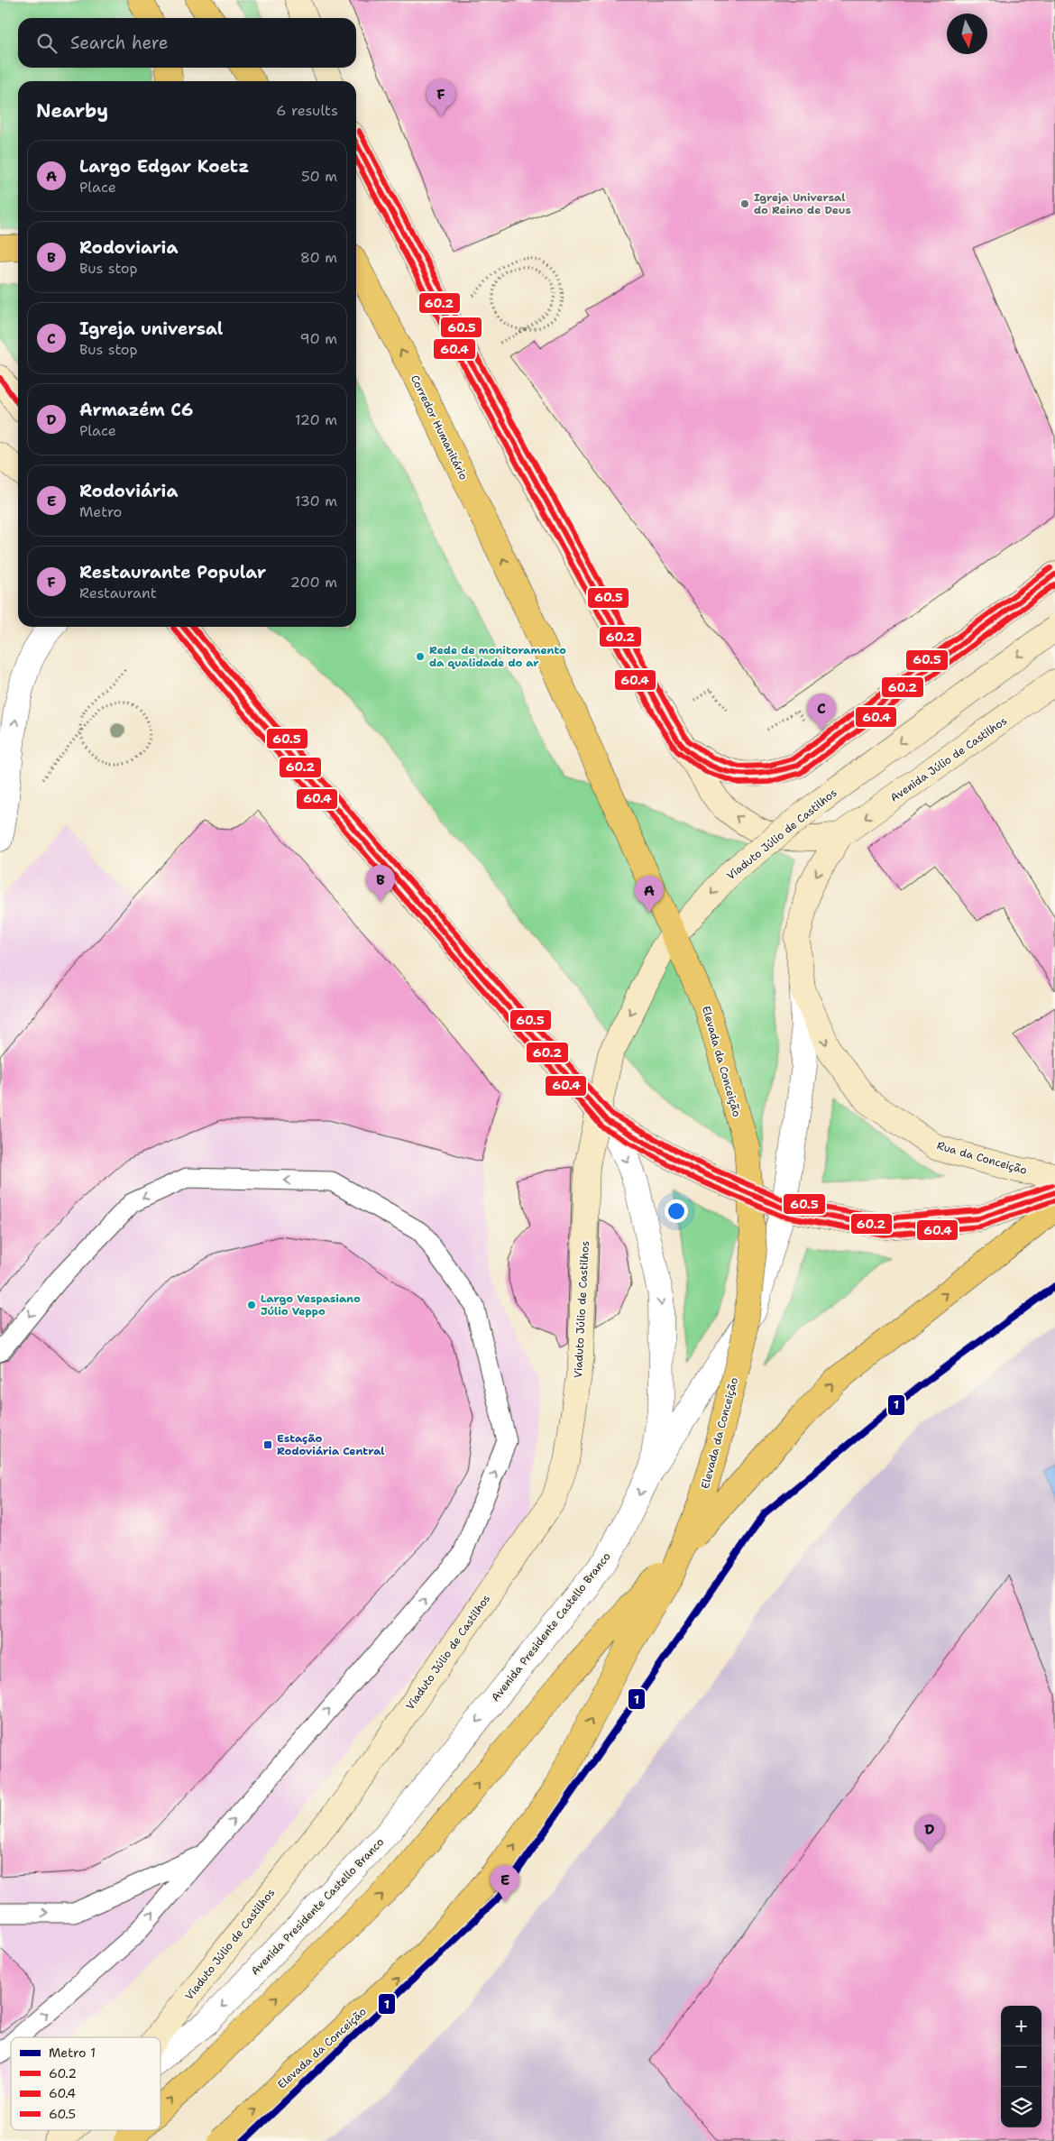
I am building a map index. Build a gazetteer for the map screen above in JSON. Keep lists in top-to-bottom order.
{
  "streets": {
    "main road": [
      "Corredor Humanitário",
      "Avenida Júlio de Castilhos",
      "Viaduto Júlio de Castilhos",
      "Elevada da Conceição",
      "Rua da Conceição",
      "Avenida Presidente Castello Branco"
    ]
  },
  "crossings": [
    ["Corredor Humanitário", "Elevada da Conceição"],
    ["Avenida Júlio de Castilhos", "Rua da Conceição"]
  ],
  "one_way": ["Elevada da Conceição", "Rua da Conceição"],
  "places": {
    "other": ["Igreja Universal do Reino de Deus", "Rede de monitoramento da qualidade do ar", "Largo Vespasiano Júlio Veppo"],
    "transit": ["Estação Rodoviária Central"]
  },
  "lines": [
    "transit line 60.5",
    "transit line 60.2",
    "transit line 60.4",
    "metro line 1"
  ],
  "legend": [
    "Metro 1",
    "60.2",
    "60.4",
    "60.5"
  ],
  "north": "bottom",
  "page": {
    "search": "Search here",
    "pins": [
      "F",
      "C",
      "B",
      "A",
      "D",
      "E"
    ],
    "heading": ["Nearby", "6 results"],
    "list": [
      {
        "mark": "A",
        "name": "Largo Edgar Koetz",
        "note": "Place",
        "value": "50 m"
      },
      {
        "mark": "B",
        "name": "Rodoviaria",
        "note": "Bus stop",
        "value": "80 m"
      },
      {
        "mark": "C",
        "name": "Igreja universal",
        "note": "Bus stop",
        "value": "90 m"
      },
      {
        "mark": "D",
        "name": "Armazém C6",
        "note": "Place",
        "value": "120 m"
      },
      {
        "mark": "E",
        "name": "Rodoviária",
        "note": "Metro",
        "value": "130 m"
      },
      {
        "mark": "F",
        "name": "Restaurante Popular",
        "note": "Restaurant",
        "value": "200 m"
      }
    ],
    "map_buttons": ["+", "−"]
  }
}
